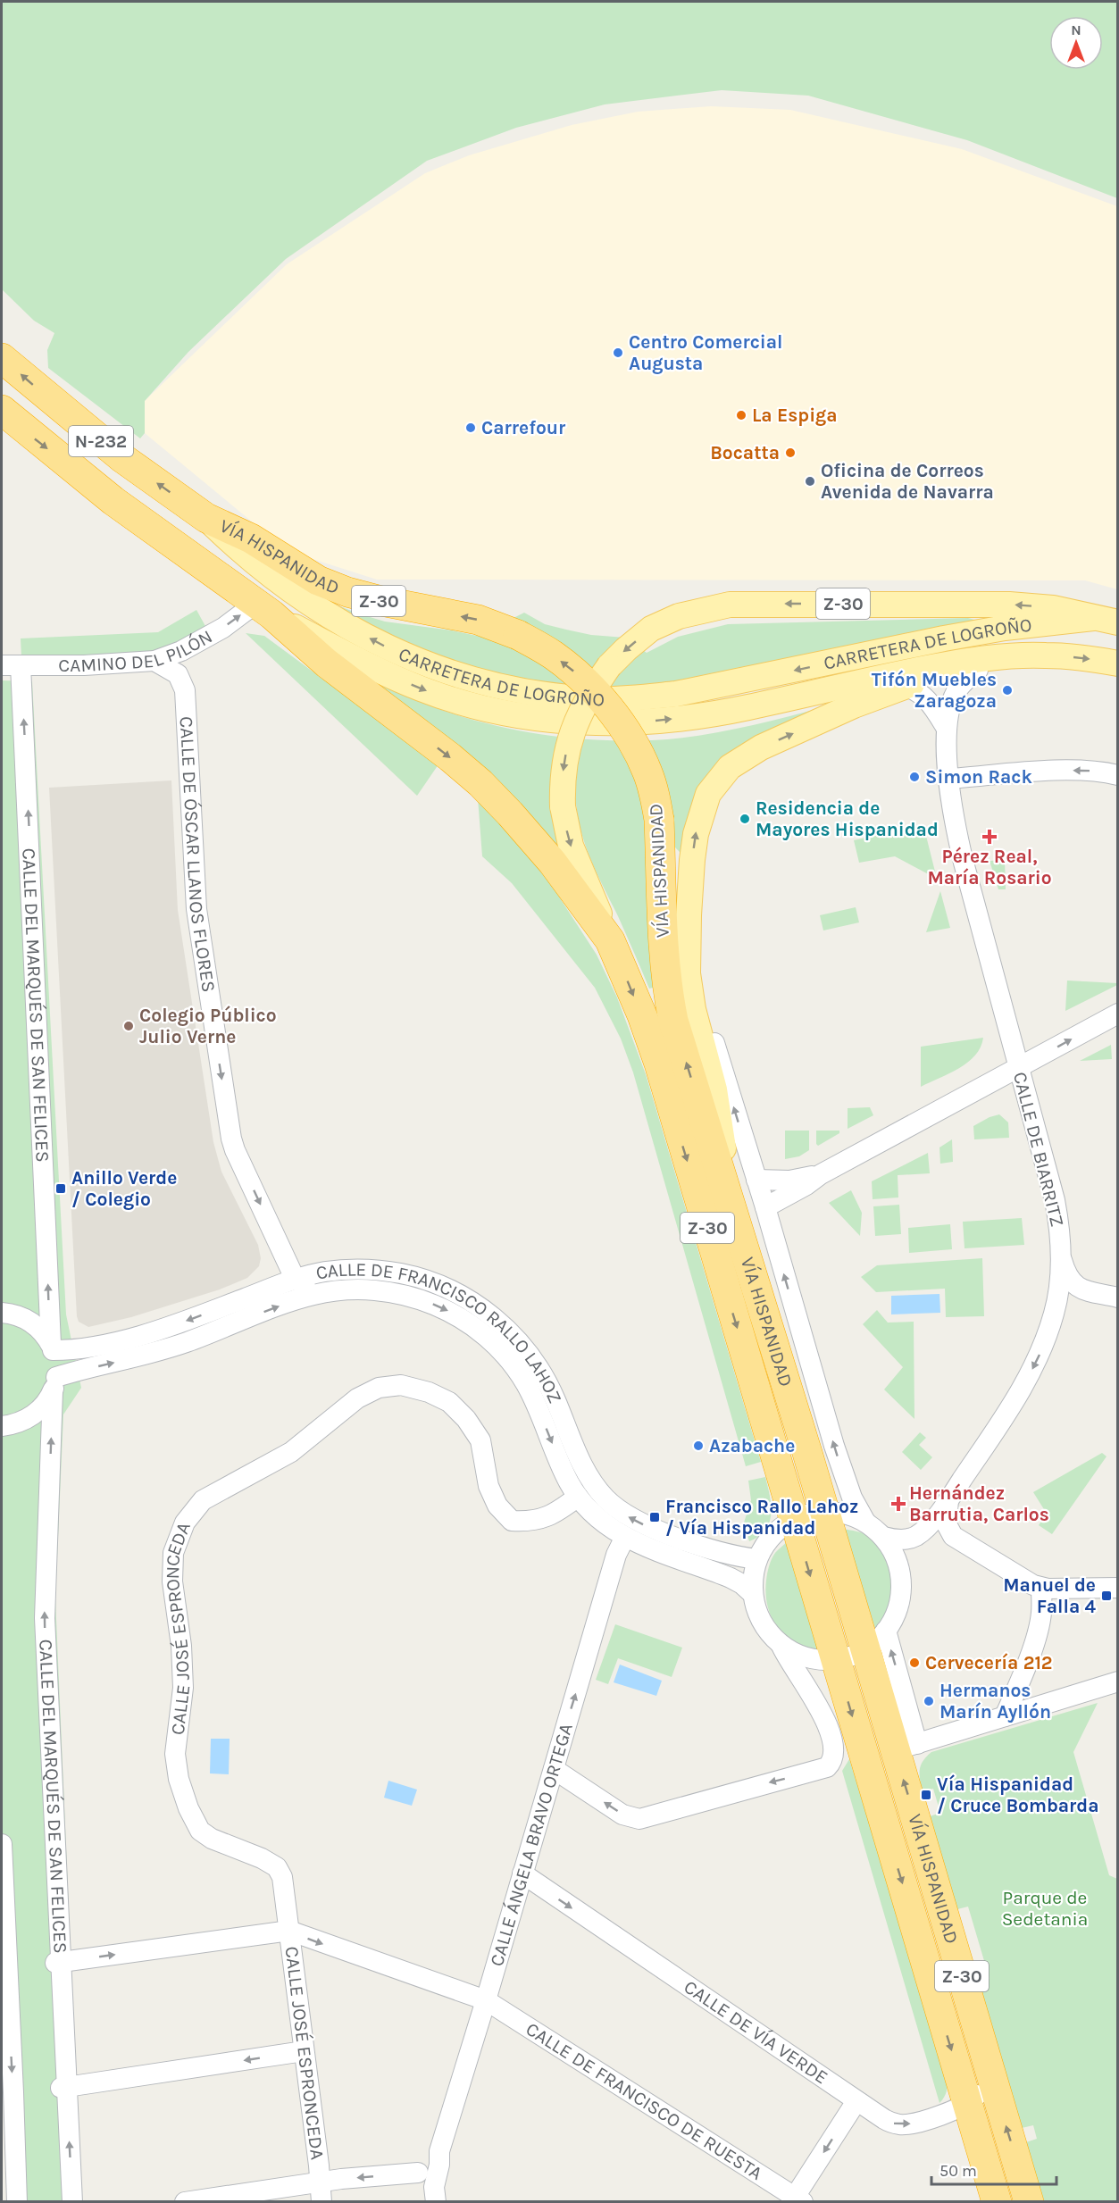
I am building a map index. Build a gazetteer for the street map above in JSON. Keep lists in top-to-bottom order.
{
  "streets": {
    "highway": [
      "N-232",
      "VÍA HISPANIDAD",
      "Z-30",
      "CARRETERA DE LOGROÑO"
    ],
    "street": [
      "CAMINO DEL PILÓN",
      "CALLE DE ÓSCAR LLANOS FLORES",
      "CALLE DEL MARQUÉS DE SAN FELICES",
      "CALLE DE BIARRITZ",
      "CALLE DE FRANCISCO RALLO LAHOZ",
      "CALLE JOSÉ ESPRONCEDA",
      "CALLE ÁNGELA BRAVO ORTEGA",
      "CALLE DE VÍA VERDE",
      "CALLE DE FRANCISCO DE RUESTA"
    ]
  },
  "crossings": [
    ["VÍA HISPANIDAD", "Z-30"],
    ["VÍA HISPANIDAD", "CARRETERA DE LOGROÑO"],
    ["VÍA HISPANIDAD", "CAMINO DEL PILÓN"],
    ["VÍA HISPANIDAD", "CALLE DE BIARRITZ"],
    ["VÍA HISPANIDAD", "CALLE DE FRANCISCO RALLO LAHOZ"],
    ["VÍA HISPANIDAD", "CALLE DE VÍA VERDE"],
    ["Z-30", "CARRETERA DE LOGROÑO"],
    ["CARRETERA DE LOGROÑO", "CAMINO DEL PILÓN"],
    ["CAMINO DEL PILÓN", "CALLE DE ÓSCAR LLANOS FLORES"],
    ["CAMINO DEL PILÓN", "CALLE DEL MARQUÉS DE SAN FELICES"],
    ["CALLE DE ÓSCAR LLANOS FLORES", "CALLE DE FRANCISCO RALLO LAHOZ"],
    ["CALLE DEL MARQUÉS DE SAN FELICES", "CALLE DE FRANCISCO RALLO LAHOZ"],
    ["CALLE DE FRANCISCO RALLO LAHOZ", "CALLE JOSÉ ESPRONCEDA"],
    ["CALLE DE FRANCISCO RALLO LAHOZ", "CALLE ÁNGELA BRAVO ORTEGA"],
    ["CALLE JOSÉ ESPRONCEDA", "CALLE DE FRANCISCO DE RUESTA"],
    ["CALLE ÁNGELA BRAVO ORTEGA", "CALLE DE VÍA VERDE"],
    ["CALLE ÁNGELA BRAVO ORTEGA", "CALLE DE FRANCISCO DE RUESTA"]
  ],
  "one_way": [
    "CAMINO DEL PILÓN",
    "CALLE DE ÓSCAR LLANOS FLORES",
    "CALLE DEL MARQUÉS DE SAN FELICES",
    "CALLE DE VÍA VERDE",
    "CALLE DE FRANCISCO DE RUESTA"
  ],
  "parks": ["Parque de Sedetania"],
  "places": {
    "other": [
      "Centro Comercial Augusta",
      "La Espiga",
      "Carrefour",
      "Bocatta",
      "Oficina de Correos Avenida de Navarra",
      "Tifón Muebles Zaragoza",
      "Simon Rack",
      "Residencia de Mayores Hispanidad",
      "Colegio Público Julio Verne",
      "Azabache",
      "Cervecería 212",
      "Hermanos Marín Ayllón"
    ],
    "health": ["Pérez Real, María Rosario", "Hernández Barrutia, Carlos"],
    "transit": [
      "Anillo Verde / Colegio",
      "Francisco Rallo Lahoz / Vía Hispanidad",
      "Manuel de Falla 4",
      "Vía Hispanidad / Cruce Bombarda"
    ]
  },
  "scale_bar": "50 m",
  "north": "top"
}
